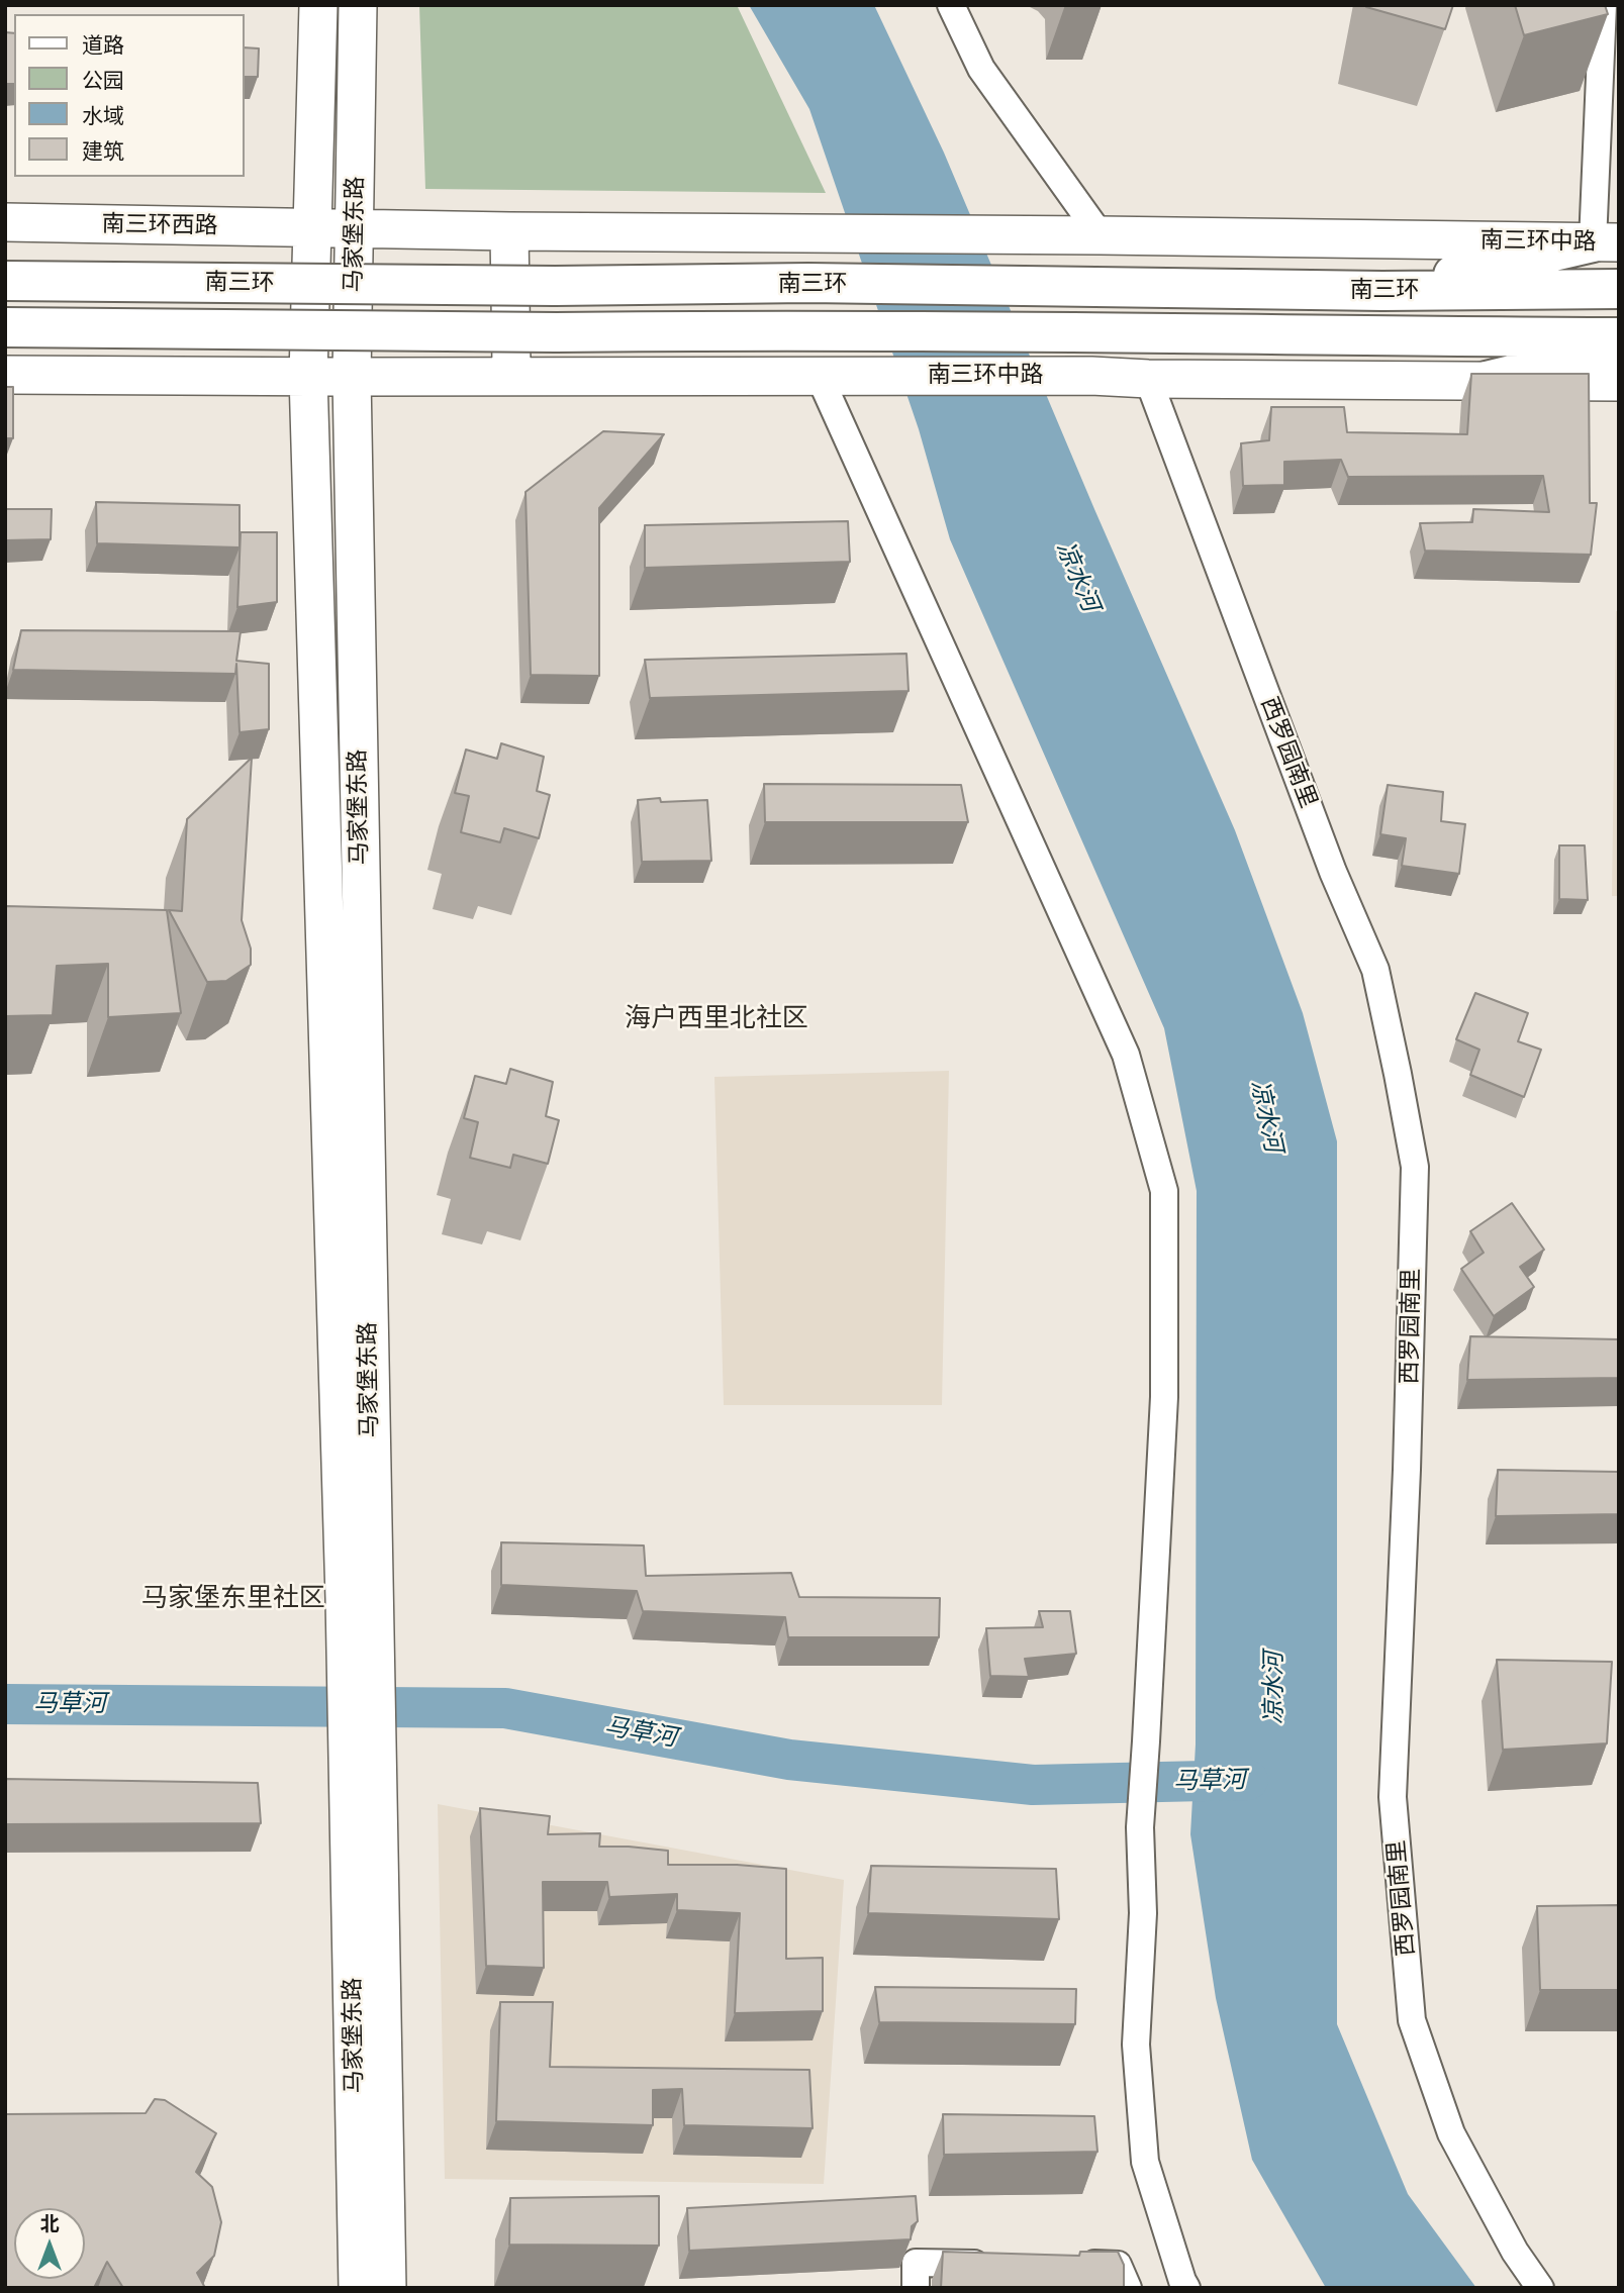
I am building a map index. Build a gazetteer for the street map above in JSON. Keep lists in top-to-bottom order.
{
  "streets": {
    "highway": ["南三环"],
    "main road": ["南三环西路", "马家堡东路", "南三环中路"],
    "street": ["西罗园南里"]
  },
  "crossings": [
    ["南三环西路", "马家堡东路"],
    ["南三环西路", "南三环中路"],
    ["马家堡东路", "南三环中路"],
    ["南三环中路", "西罗园南里"]
  ],
  "districts": ["海户西里北社区", "马家堡东里社区"],
  "water": ["凉水河", "马草河"],
  "legend": [
    "道路",
    "公园",
    "水域",
    "建筑"
  ],
  "north": "top"
}
